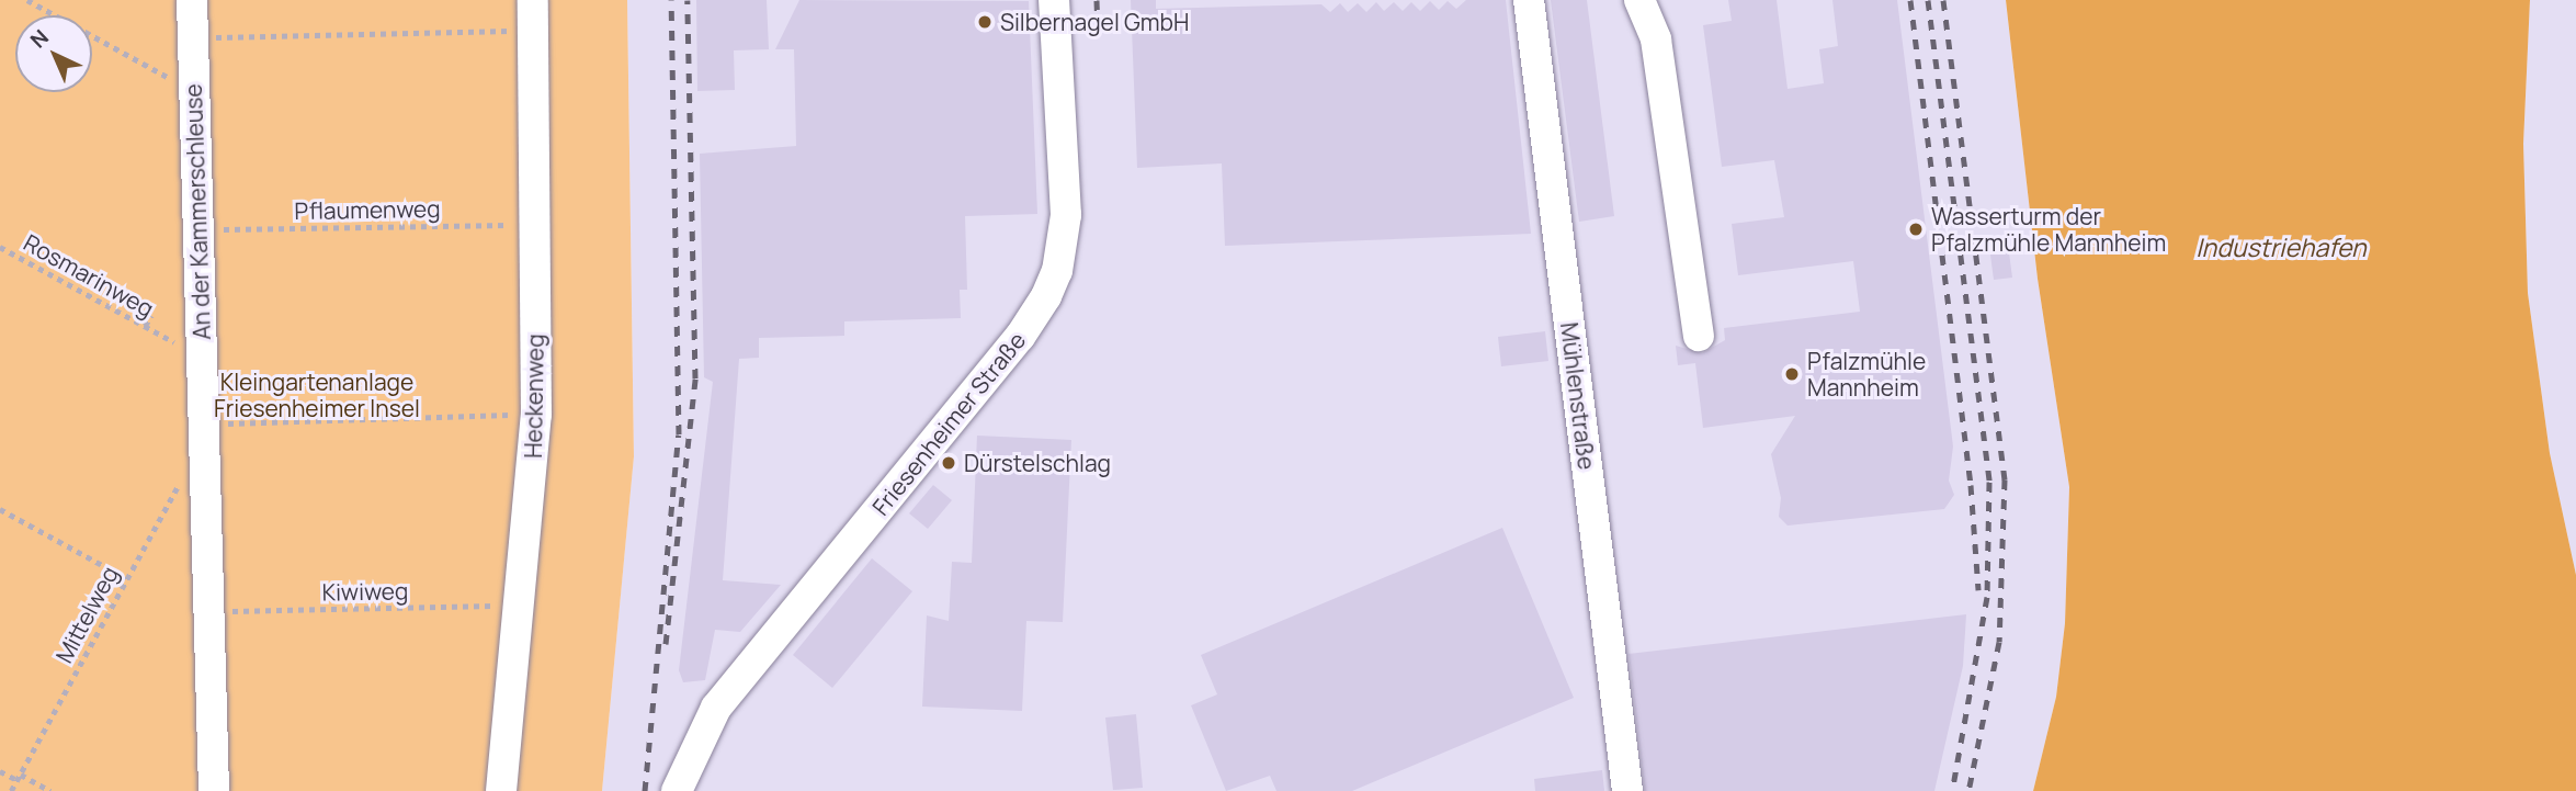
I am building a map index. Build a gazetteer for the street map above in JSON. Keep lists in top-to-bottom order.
{
  "streets": {
    "street": [
      "An der Kammerschleuse",
      "Heckenweg",
      "Mühlenstraße",
      "Friesenheimer Straße"
    ],
    "path": [
      "Pflaumenweg",
      "Rosmarinweg",
      "Kiwiweg",
      "Mittelweg"
    ]
  },
  "crossings": [
    ["Pflaumenweg", "An der Kammerschleuse"],
    ["Pflaumenweg", "Heckenweg"],
    ["An der Kammerschleuse", "Rosmarinweg"],
    ["An der Kammerschleuse", "Kiwiweg"],
    ["An der Kammerschleuse", "Mittelweg"],
    ["Heckenweg", "Kiwiweg"]
  ],
  "water": ["Industriehafen"],
  "parks": ["Kleingartenanlage Friesenheimer Insel"],
  "places": [
    "Silbernagel GmbH",
    "Wasserturm der Pfalzmühle Mannheim",
    "Pfalzmühle Mannheim",
    "Dürstelschlag"
  ],
  "north": "top left"
}
